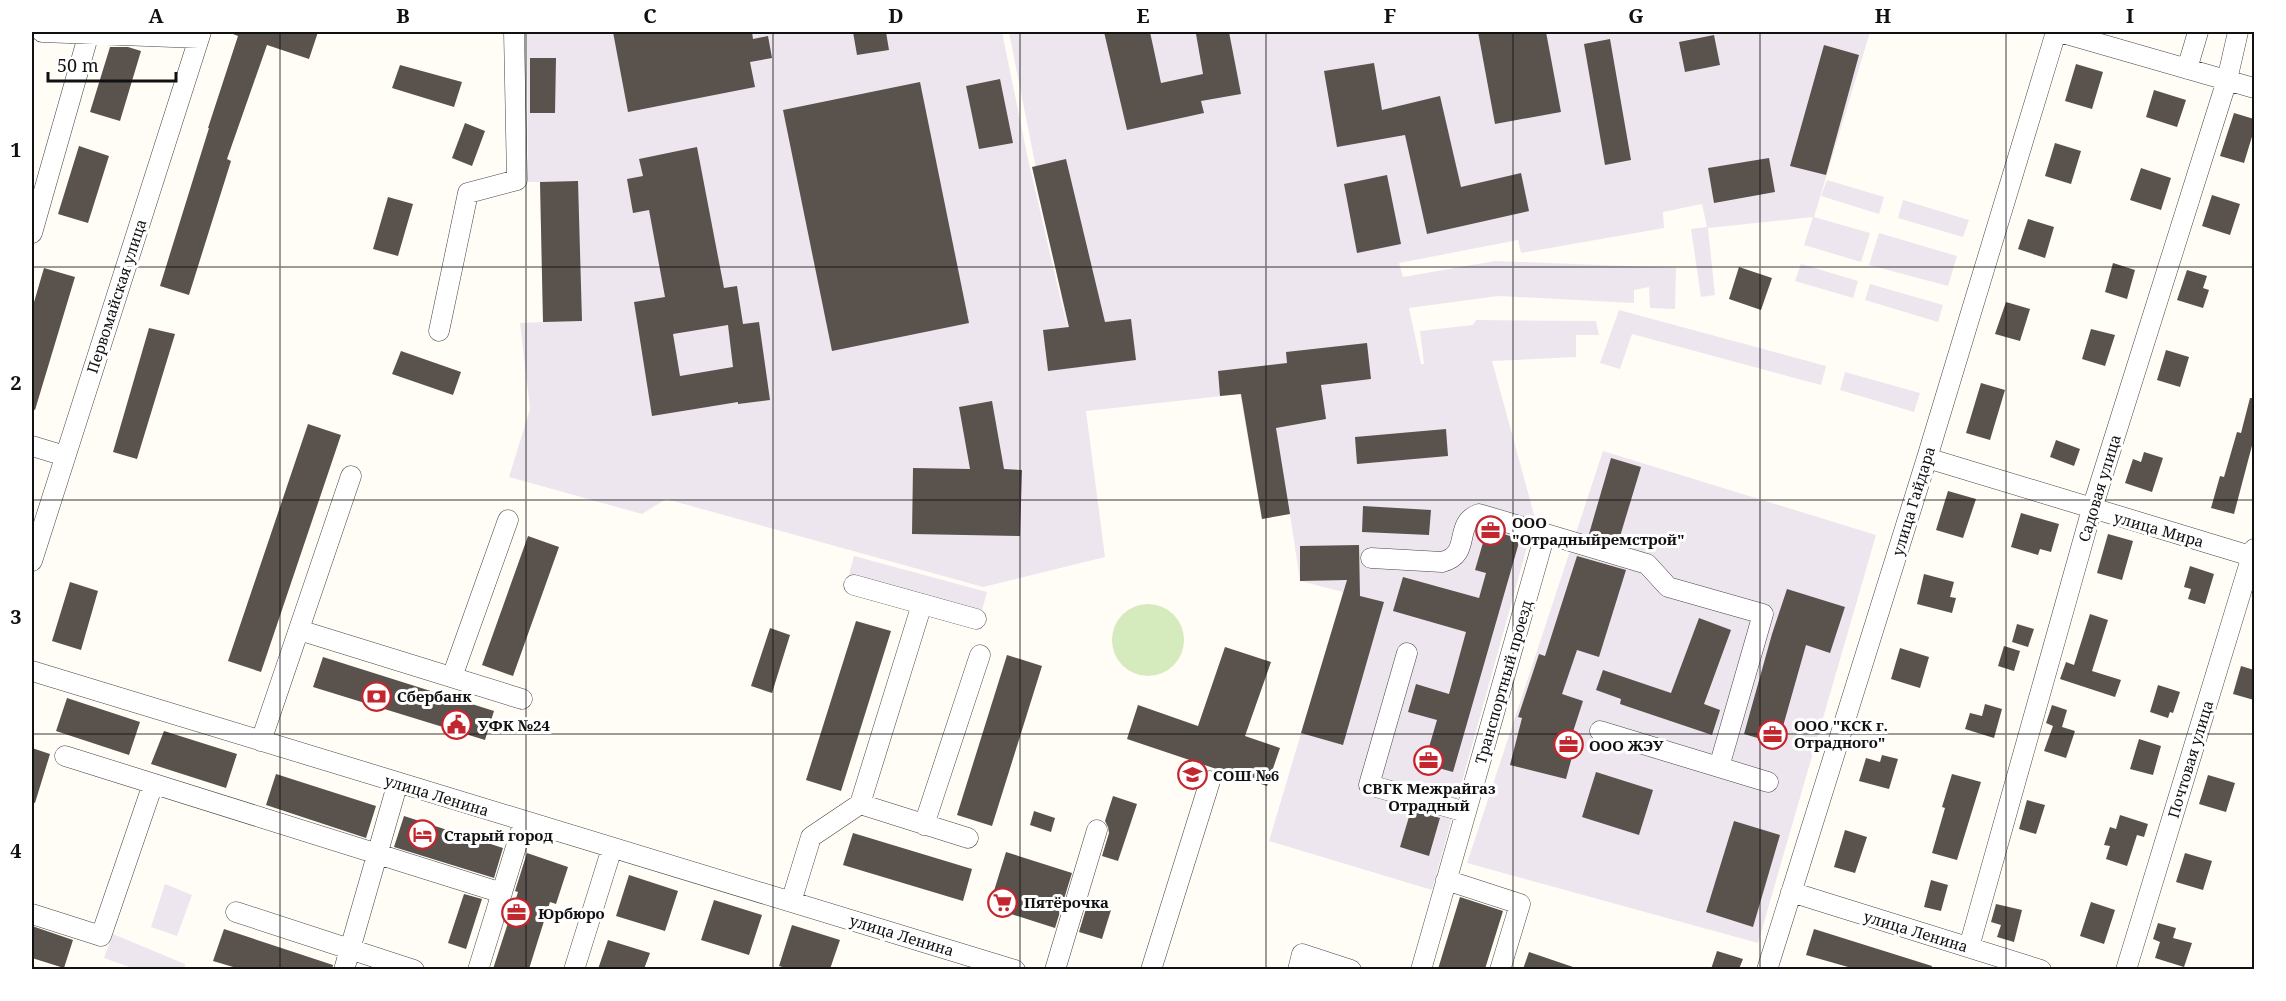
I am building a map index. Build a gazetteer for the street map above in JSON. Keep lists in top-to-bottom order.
{
  "streets": {
    "street": [
      "Первомайская улица",
      "Садовая улица",
      "улица Гайдара",
      "улица Мира",
      "Транспортный проезд",
      "Почтовая улица",
      "улица Ленина"
    ]
  },
  "crossings": [
    ["Садовая улица", "улица Мира"],
    ["Садовая улица", "улица Ленина"],
    ["улица Гайдара", "улица Мира"],
    ["улица Гайдара", "улица Ленина"],
    ["улица Мира", "Почтовая улица"]
  ],
  "places": {
    "office": [
      "ООО \"Отрадныйремстрой\"",
      "ООО \"КСК г. Отрадного\"",
      "ООО ЖЭУ",
      "СВГК Межрайгаз Отрадный",
      "Юрбюро"
    ],
    "bank": ["Сбербанк"],
    "public building": ["УФК №24"],
    "school or university": ["СОШ №6"],
    "hotel": ["Старый город"],
    "supermarket": ["Пятёрочка"]
  },
  "scale_bar": "50 m",
  "grid": {
    "columns": [
      "A",
      "B",
      "C",
      "D",
      "E",
      "F",
      "G",
      "H",
      "I"
    ],
    "rows": [
      "1",
      "2",
      "3",
      "4"
    ]
  }
}
